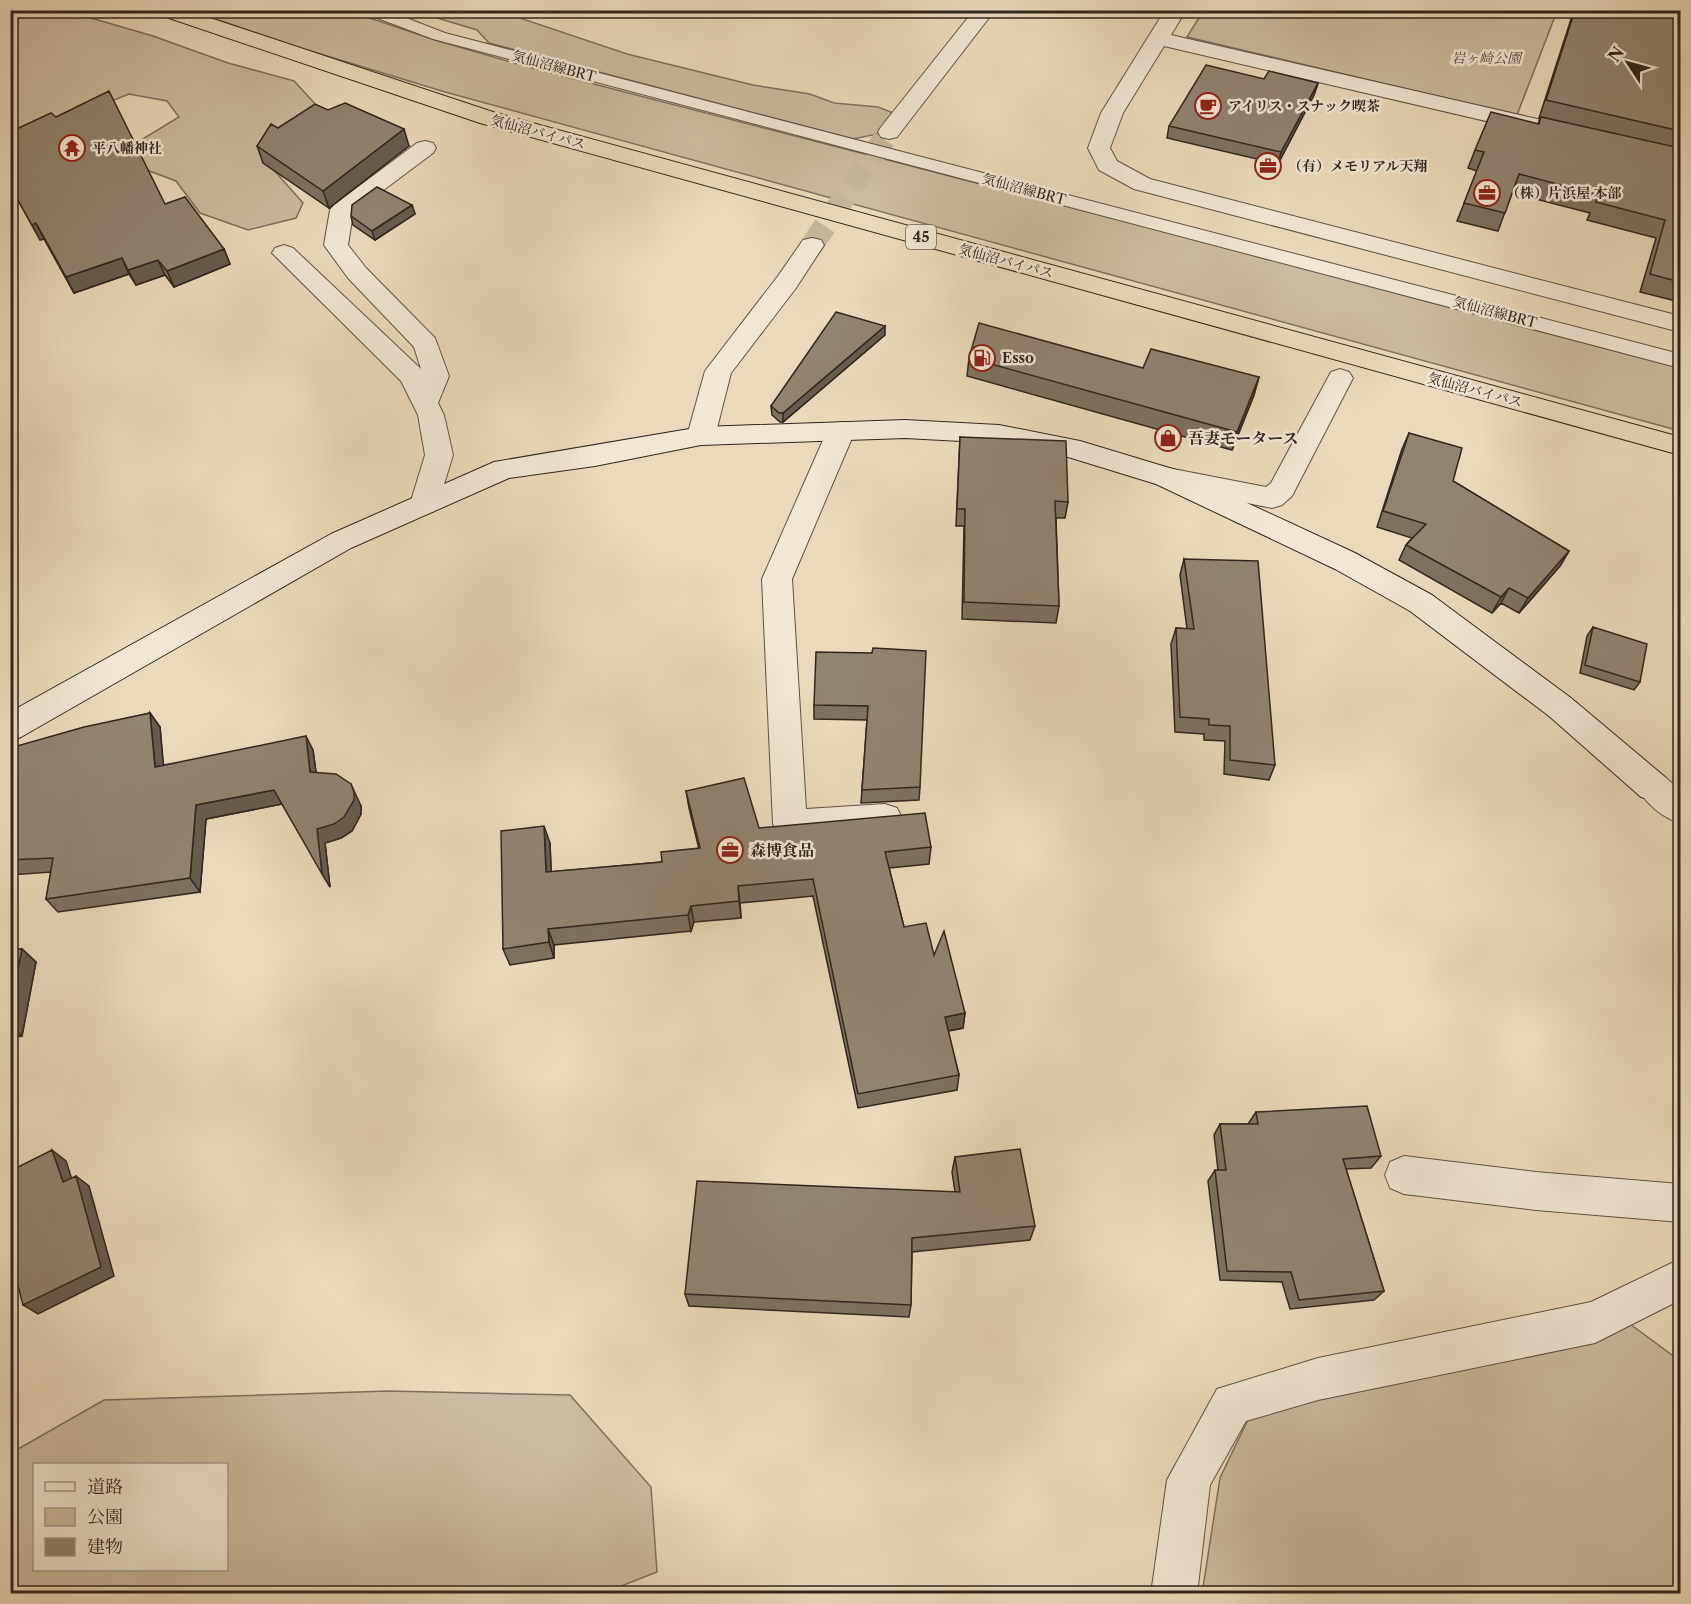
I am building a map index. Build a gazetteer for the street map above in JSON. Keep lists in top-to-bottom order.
{
  "streets": {
    "highway": ["気仙沼バイパス", "45"],
    "lane": ["気仙沼線BRT"]
  },
  "parks": ["岩ヶ崎公園"],
  "places": {
    "cafe": ["アイリス・スナック喫茶"],
    "temple": ["平八幡神社"],
    "office": ["（有）メモリアル天翔", "（株）片浜屋 本部", "森博食品"],
    "fuel station": ["Esso"],
    "shop": ["吾妻モータース"]
  },
  "legend": ["道路", "公園", "建物"],
  "north": "top left"
}
